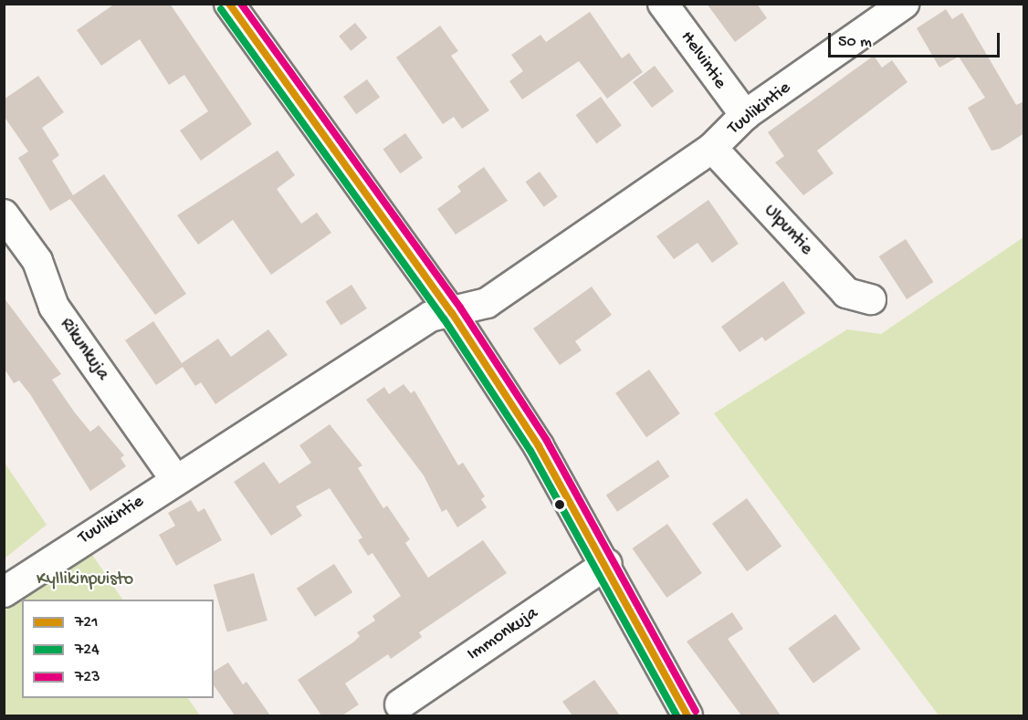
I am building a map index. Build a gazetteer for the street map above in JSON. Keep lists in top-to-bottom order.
{
  "streets": {
    "street": [
      "Helvintie",
      "Tuulikintie",
      "Ulpuntie",
      "Rikunkuja",
      "Immonkuja"
    ]
  },
  "crossings": [
    ["Helvintie", "Tuulikintie"],
    ["Tuulikintie", "Ulpuntie"],
    ["Tuulikintie", "Rikunkuja"]
  ],
  "parks": ["Kyllikinpuisto"],
  "lines": ["transit line 721", "transit line 723", "transit line 724"],
  "legend": ["721", "724", "723"],
  "scale_bar": "50 m"
}
